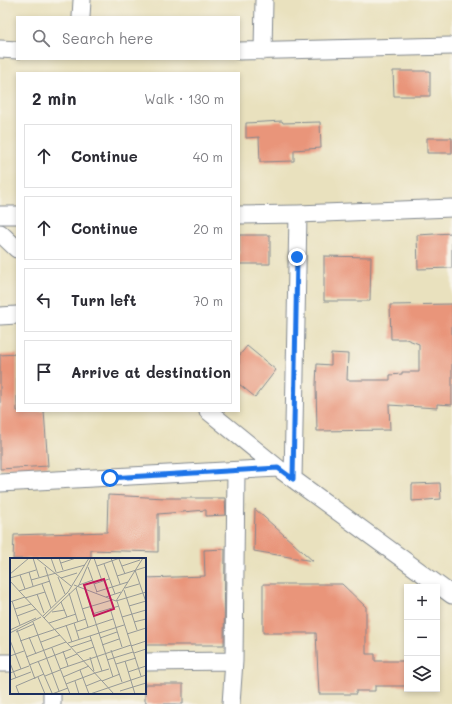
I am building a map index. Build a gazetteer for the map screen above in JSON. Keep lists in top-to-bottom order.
{
  "page": {
    "search": "Search here",
    "heading": ["2 min", "Walk · 130 m"],
    "list": [
      ["Continue", "40 m"],
      ["Continue", "20 m"],
      ["Turn left", "70 m"],
      "Arrive at destination"
    ],
    "map_buttons": ["+", "−"]
  }
}
